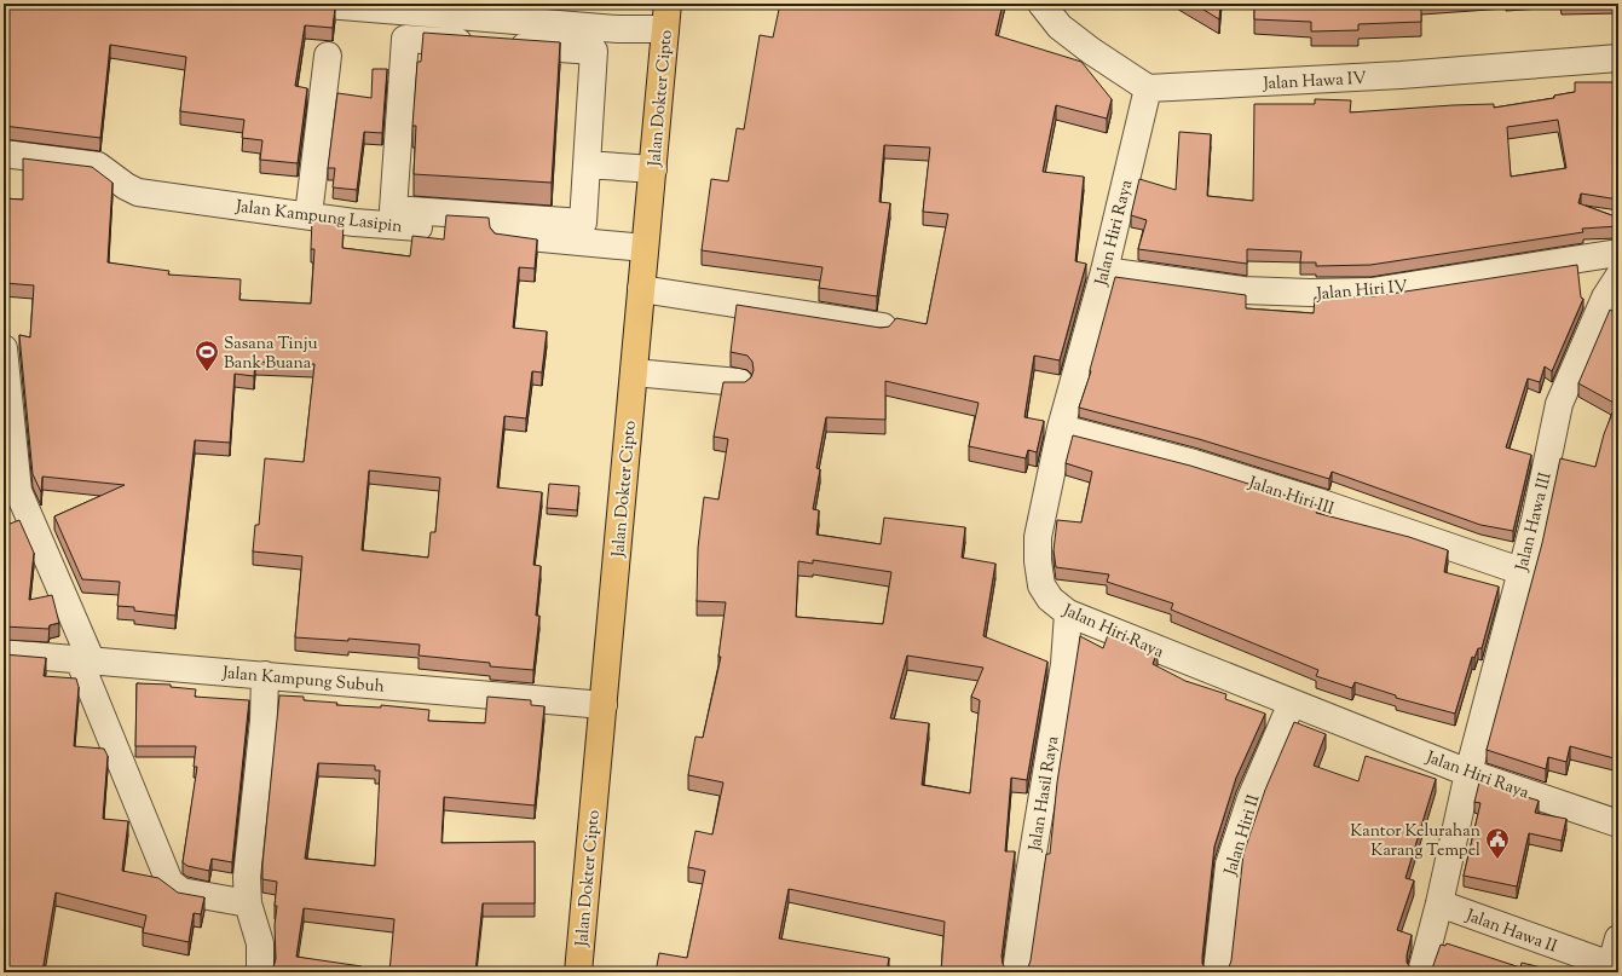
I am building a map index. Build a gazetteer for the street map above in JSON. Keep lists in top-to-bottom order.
{
  "streets": {
    "highway": ["Jalan Dokter Cipto"],
    "street": [
      "Jalan Hawa IV",
      "Jalan Kampung Lasipin",
      "Jalan Hiri Raya",
      "Jalan Hiri IV",
      "Jalan Hiri III",
      "Jalan Hawa III",
      "Jalan Kampung Subuh",
      "Jalan Hasil Raya",
      "Jalan Hiri II",
      "Jalan Hawa II"
    ]
  },
  "crossings": [
    ["Jalan Hawa IV", "Jalan Hiri Raya"],
    ["Jalan Dokter Cipto", "Jalan Kampung Lasipin"],
    ["Jalan Dokter Cipto", "Jalan Kampung Subuh"],
    ["Jalan Hiri Raya", "Jalan Hiri IV"],
    ["Jalan Hiri Raya", "Jalan Hiri III"],
    ["Jalan Hiri Raya", "Jalan Hawa III"],
    ["Jalan Hiri Raya", "Jalan Hasil Raya"],
    ["Jalan Hiri Raya", "Jalan Hiri II"],
    ["Jalan Hiri III", "Jalan Hawa III"],
    ["Jalan Hawa III", "Jalan Hawa II"]
  ],
  "places": {
    "sports": ["Sasana Tinju Bank Buana"],
    "public building": ["Kantor Kelurahan Karang Tempel"]
  }
}
